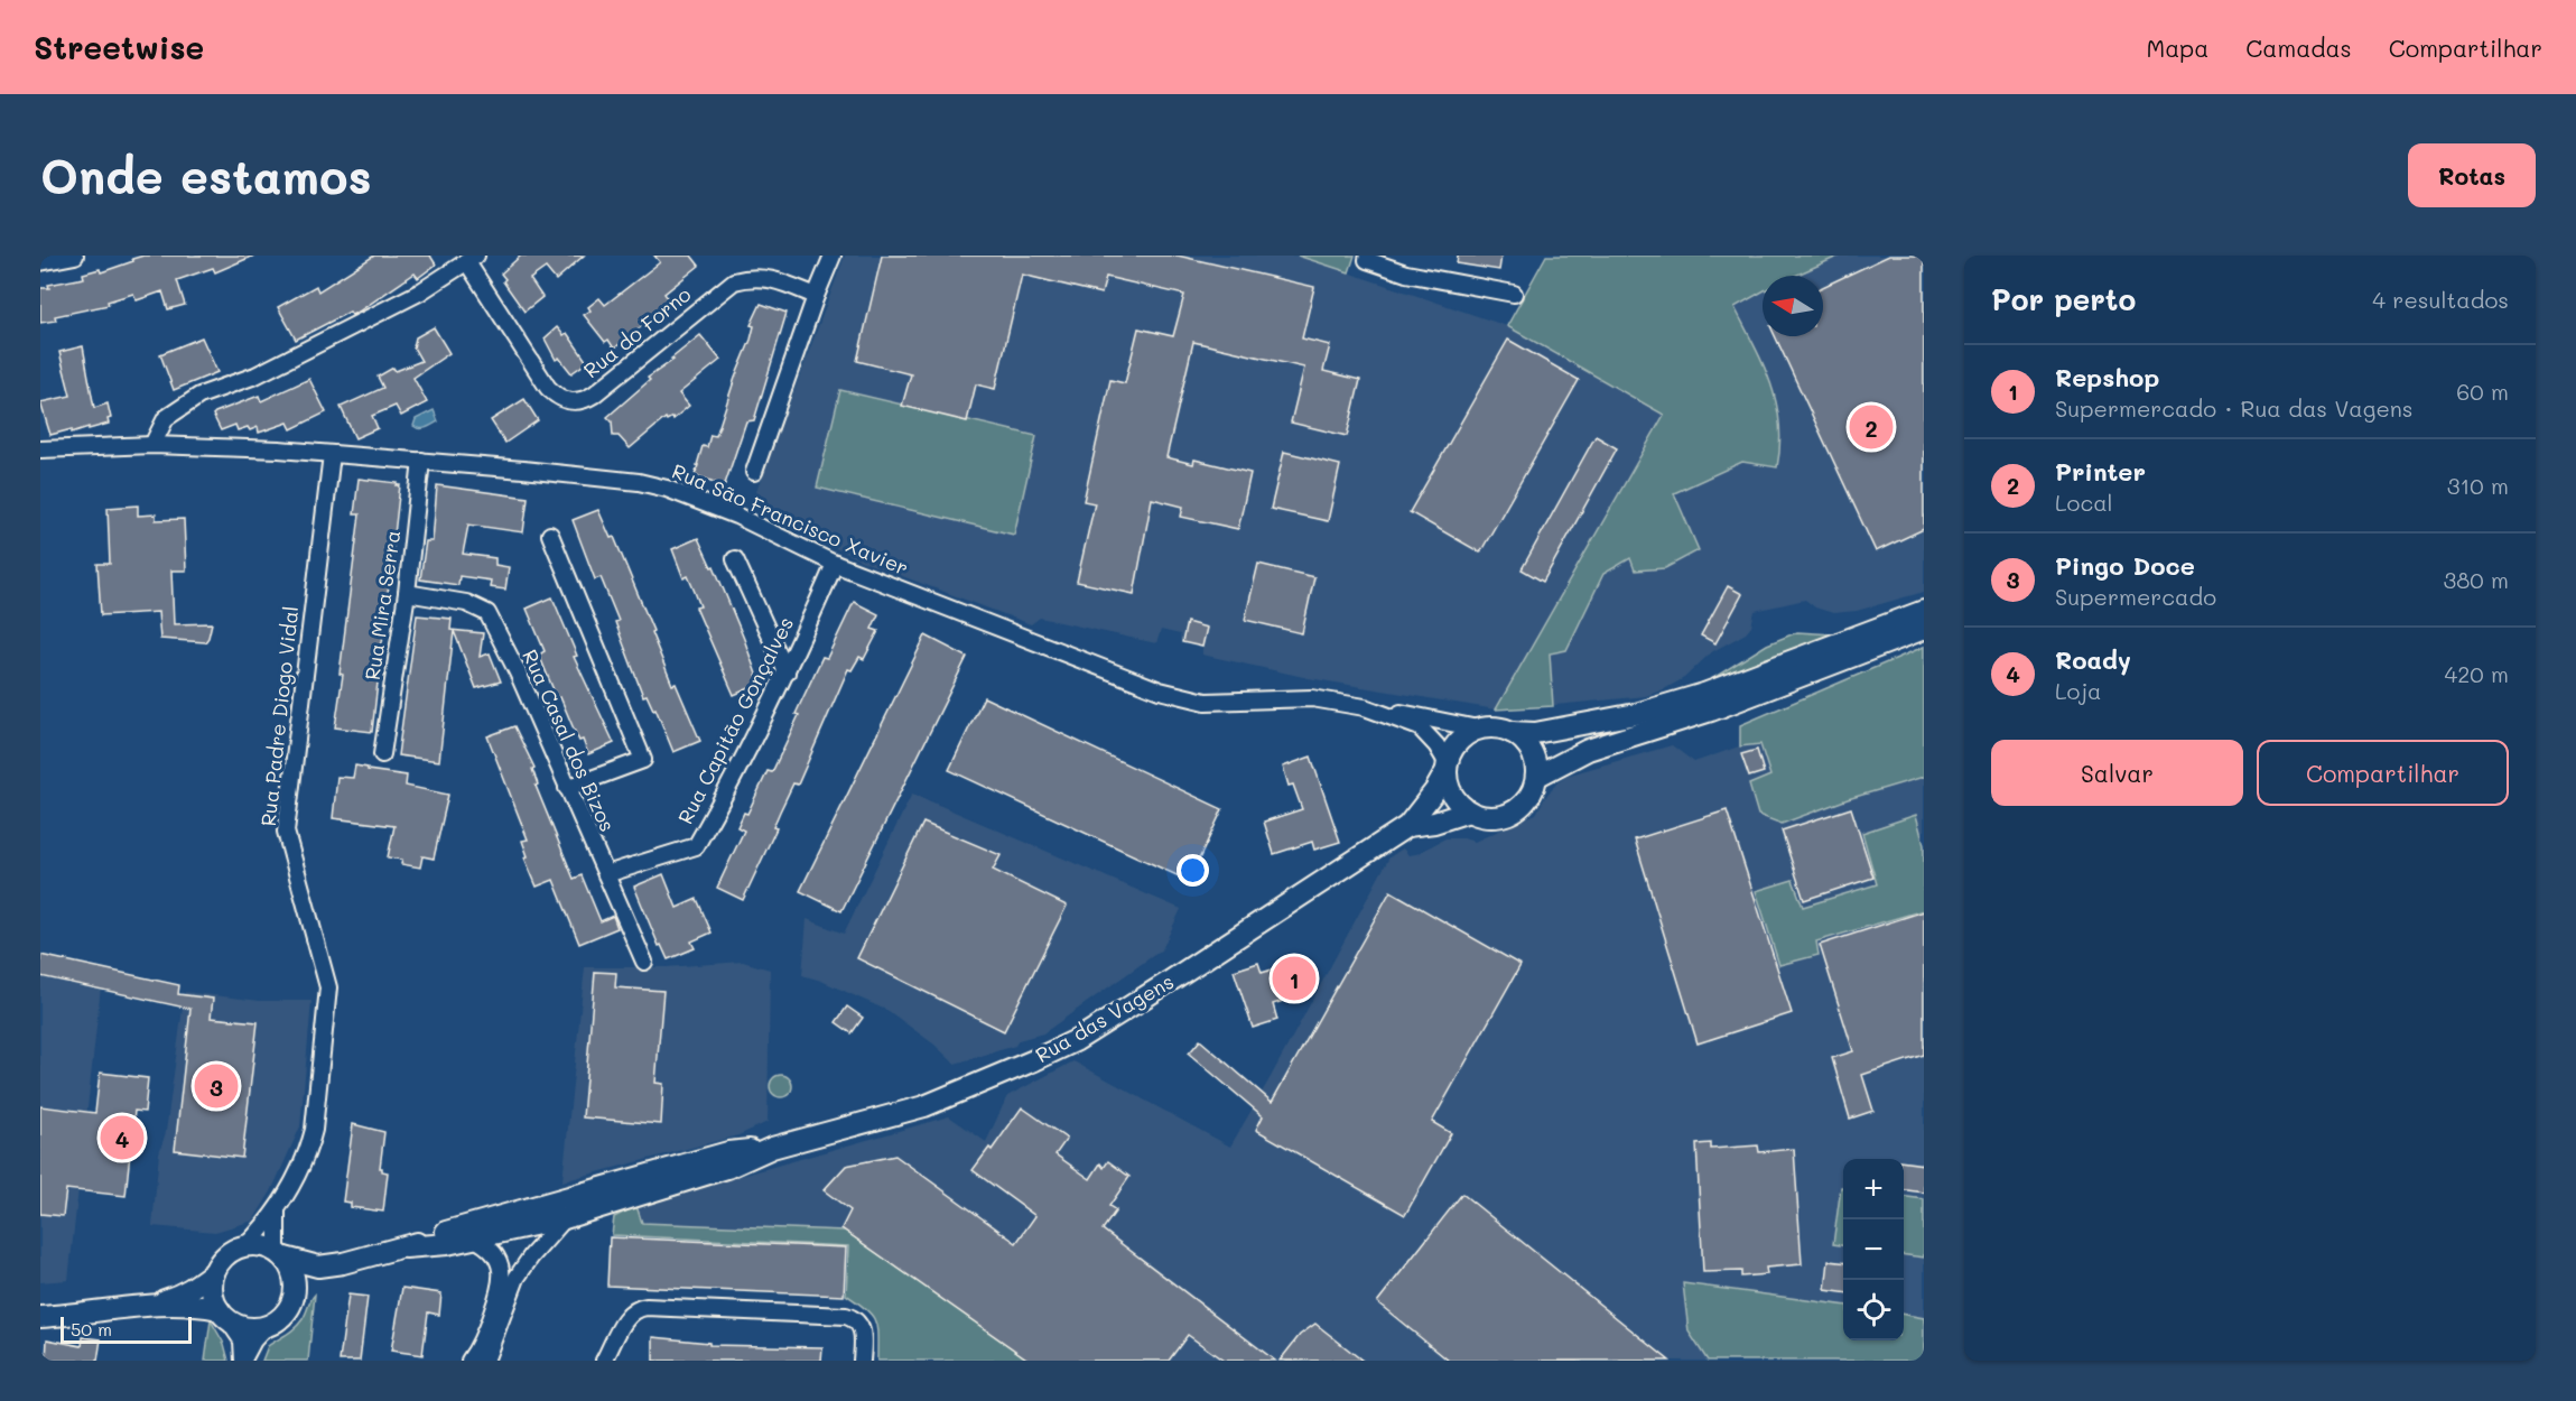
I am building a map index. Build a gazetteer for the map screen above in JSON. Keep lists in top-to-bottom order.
{
  "streets": {
    "street": [
      "Rua do Forno",
      "Rua São Francisco Xavier",
      "Rua Mira Serra",
      "Rua Padre Diogo Vidal",
      "Rua Capitão Gonçalves",
      "Rua Casal dos Bizos",
      "Rua das Vagens"
    ]
  },
  "crossings": [
    ["Rua São Francisco Xavier", "Rua Mira Serra"],
    ["Rua São Francisco Xavier", "Rua Padre Diogo Vidal"],
    ["Rua São Francisco Xavier", "Rua Capitão Gonçalves"],
    ["Rua São Francisco Xavier", "Rua das Vagens"],
    ["Rua Mira Serra", "Rua Casal dos Bizos"],
    ["Rua Capitão Gonçalves", "Rua Casal dos Bizos"]
  ],
  "scale_bar": "50 m",
  "north": "left",
  "page": {
    "header": "Streetwise",
    "nav": ["Mapa", "Camadas", "Compartilhar"],
    "buttons": [
      "Rotas",
      ["Salvar", "Compartilhar"]
    ],
    "title": "Onde estamos",
    "heading": ["Por perto", "4 resultados"],
    "list": [
      {
        "mark": "1",
        "name": "Repshop",
        "note": "Supermercado · Rua das Vagens",
        "value": "60 m"
      },
      {
        "mark": "2",
        "name": "Printer",
        "note": "Local",
        "value": "310 m"
      },
      {
        "mark": "3",
        "name": "Pingo Doce",
        "note": "Supermercado",
        "value": "380 m"
      },
      {
        "mark": "4",
        "name": "Roady",
        "note": "Loja",
        "value": "420 m"
      }
    ],
    "pins": [
      "2",
      "1",
      "3",
      "4"
    ],
    "map_buttons": ["+", "−"],
    "scale": "50 m"
  }
}
